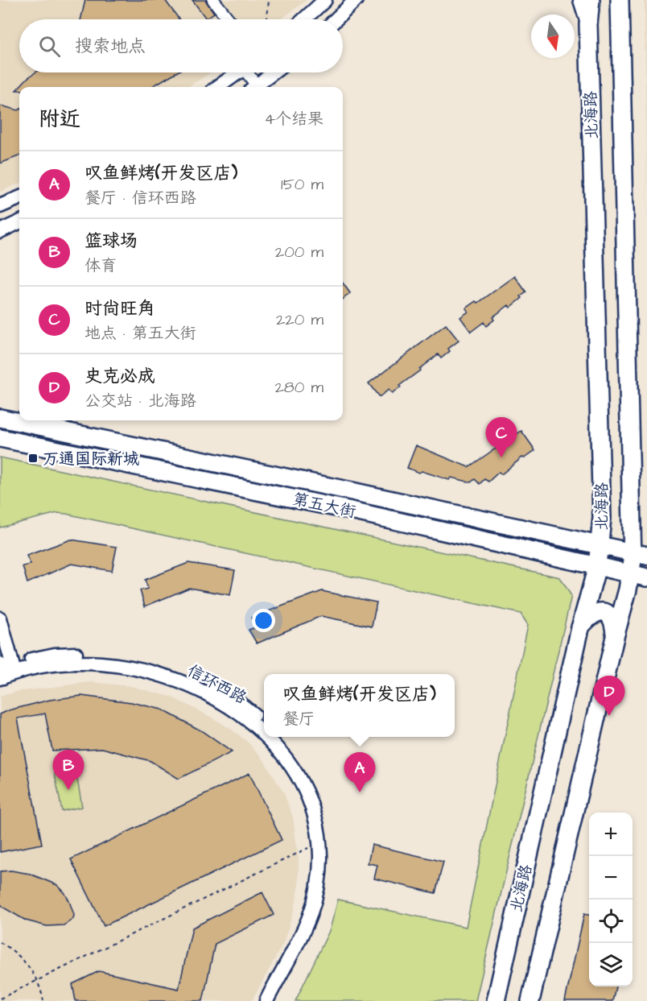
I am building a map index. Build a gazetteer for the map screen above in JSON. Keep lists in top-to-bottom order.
{
  "streets": {
    "main road": ["北海路", "第五大街"],
    "street": ["信环西路"]
  },
  "crossings": [
    ["北海路", "第五大街"]
  ],
  "places": {
    "transit": ["万通国际新城"]
  },
  "north": "bottom",
  "page": {
    "search": "搜索地点",
    "heading": ["附近", "4个结果"],
    "list": [
      {
        "mark": "A",
        "name": "叹鱼鲜烤(开发区店)",
        "note": "餐厅 · 信环西路",
        "value": "150 m"
      },
      {
        "mark": "B",
        "name": "篮球场",
        "note": "体育",
        "value": "200 m"
      },
      {
        "mark": "C",
        "name": "时尚旺角",
        "note": "地点 · 第五大街",
        "value": "220 m"
      },
      {
        "mark": "D",
        "name": "史克必成",
        "note": "公交站 · 北海路",
        "value": "280 m"
      }
    ],
    "pins": [
      "C",
      "D",
      "B",
      "A"
    ],
    "popup": ["叹鱼鲜烤(开发区店)", "餐厅"],
    "map_buttons": ["+", "−"]
  }
}
